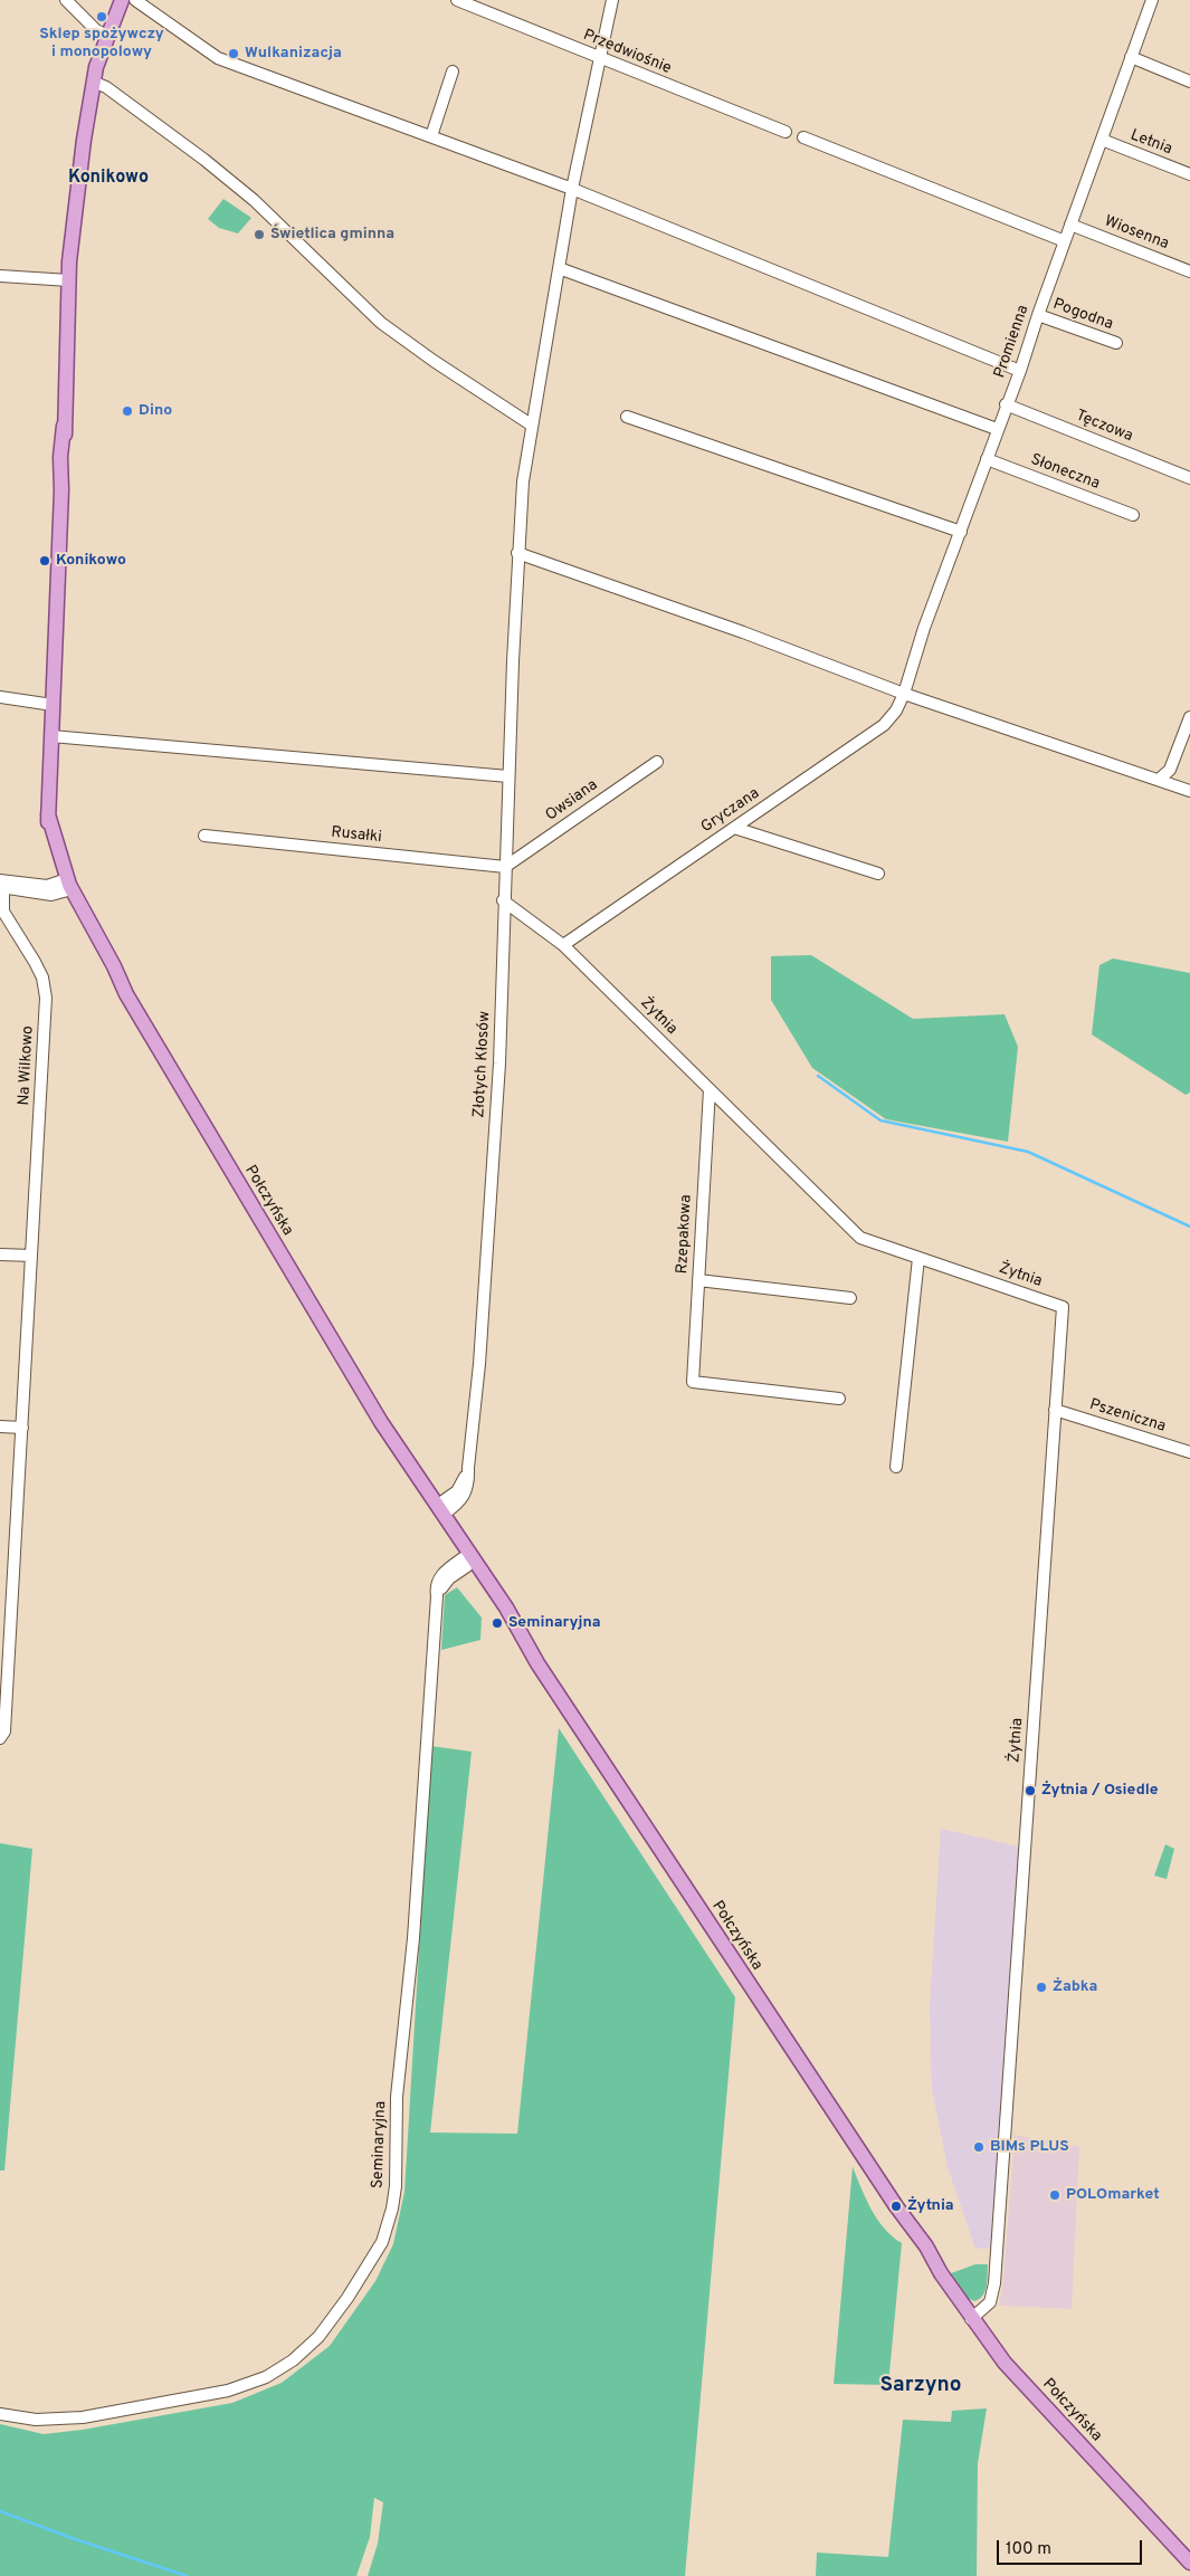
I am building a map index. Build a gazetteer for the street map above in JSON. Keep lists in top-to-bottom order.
{
  "streets": {
    "main road": ["Połczyńska"],
    "street": [
      "Przedwiośnie",
      "Letnia",
      "Wiosenna",
      "Pogodna",
      "Promienna",
      "Tęczowa",
      "Słoneczna",
      "Owsiana",
      "Gryczana",
      "Rusałki",
      "Żytnia",
      "Złotych Kłosów",
      "Na Wilkowo",
      "Rzepakowa",
      "Pszeniczna",
      "Seminaryjna"
    ]
  },
  "crossings": [
    ["Przedwiośnie", "Złotych Kłosów"],
    ["Letnia", "Promienna"],
    ["Wiosenna", "Promienna"],
    ["Pogodna", "Promienna"],
    ["Promienna", "Tęczowa"],
    ["Promienna", "Słoneczna"],
    ["Promienna", "Gryczana"],
    ["Owsiana", "Rusałki"],
    ["Owsiana", "Złotych Kłosów"],
    ["Gryczana", "Żytnia"],
    ["Rusałki", "Złotych Kłosów"],
    ["Żytnia", "Złotych Kłosów"],
    ["Żytnia", "Połczyńska"],
    ["Żytnia", "Rzepakowa"],
    ["Żytnia", "Pszeniczna"],
    ["Złotych Kłosów", "Połczyńska"],
    ["Połczyńska", "Seminaryjna"]
  ],
  "districts": ["Konikowo", "Sarzyno"],
  "places": [
    "Sklep spożywczy i monopolowy",
    "Wulkanizacja",
    "Świetlica gminna",
    "Dino",
    "Konikowo",
    "Seminaryjna",
    "Żytnia / Osiedle",
    "Żabka",
    "BIMs PLUS",
    "POLOmarket",
    "Żytnia"
  ],
  "scale_bar": "100 m"
}
